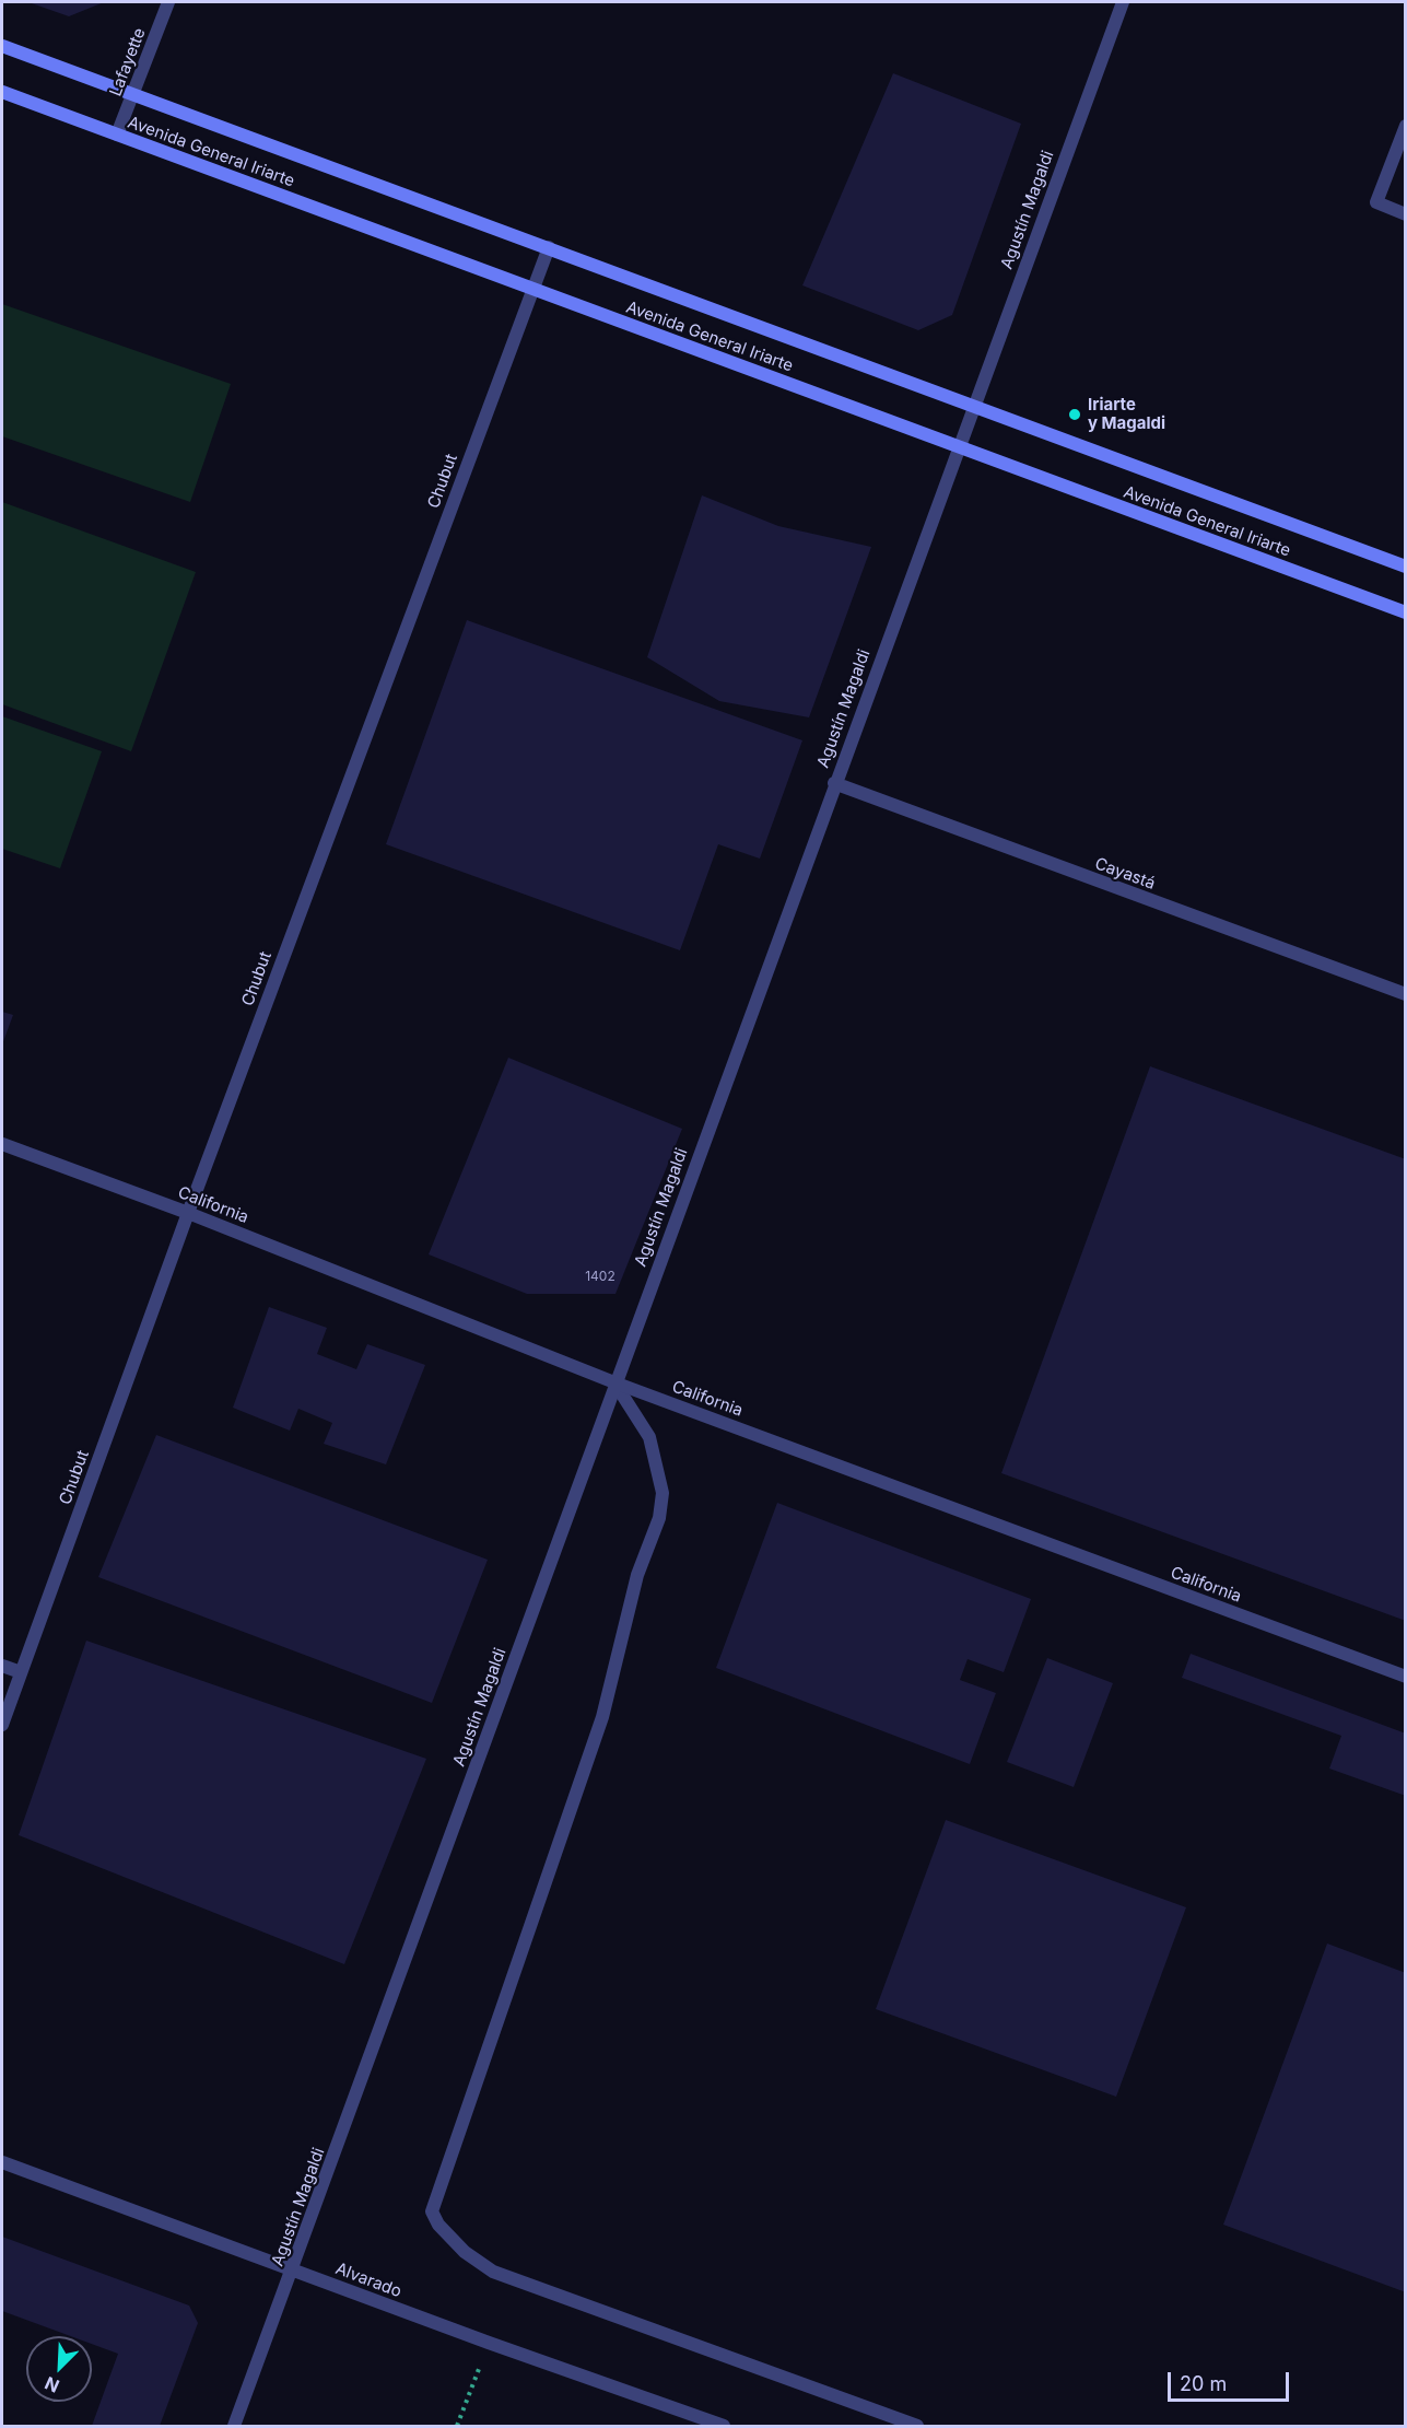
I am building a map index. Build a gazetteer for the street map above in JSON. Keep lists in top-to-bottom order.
{
  "streets": {
    "main road": ["Avenida General Iriarte"],
    "street": [
      "Lafayette",
      "Agustín Magaldi",
      "Chubut",
      "Cayastá",
      "California",
      "Alvarado"
    ]
  },
  "crossings": [
    ["Lafayette", "Avenida General Iriarte"],
    ["Avenida General Iriarte", "Agustín Magaldi"],
    ["Avenida General Iriarte", "Chubut"],
    ["Agustín Magaldi", "Cayastá"],
    ["Agustín Magaldi", "California"],
    ["Agustín Magaldi", "Alvarado"],
    ["Chubut", "California"]
  ],
  "places": ["Iriarte y Magaldi"],
  "house_numbers": ["1402"],
  "scale_bar": "20 m",
  "north": "bottom left"
}
